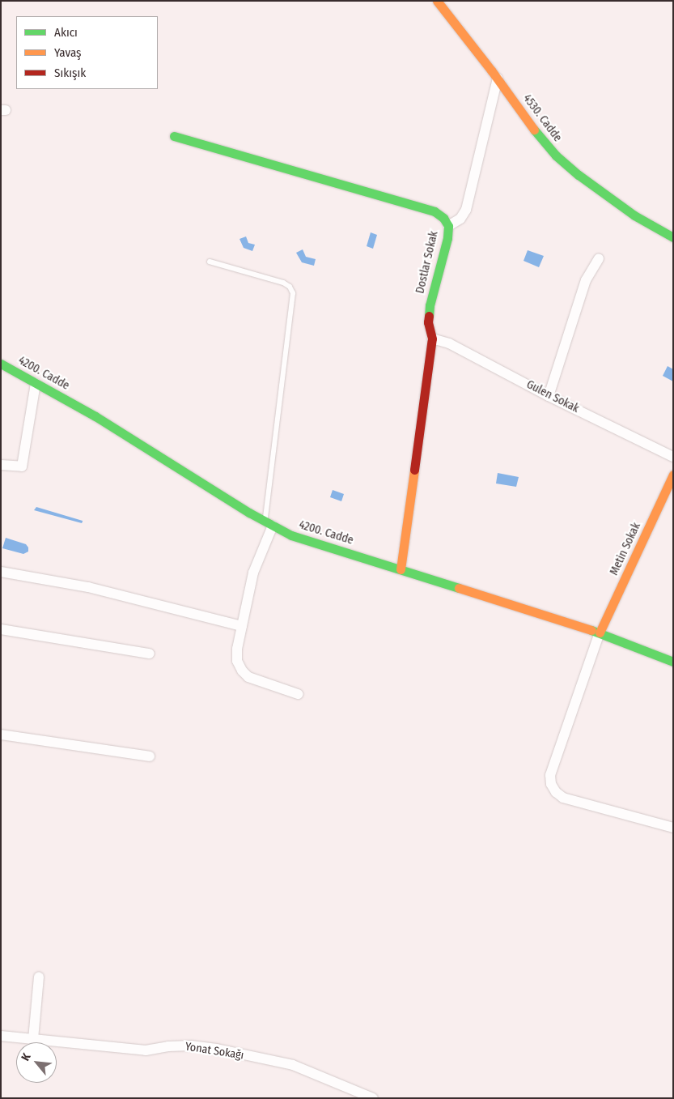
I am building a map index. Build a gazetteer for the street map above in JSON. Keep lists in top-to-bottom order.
{
  "streets": {
    "street": [
      "4530. Cadde",
      "Dostlar Sokak",
      "4200. Cadde",
      "Gulen Sokak",
      "Metin Sokak",
      "Yonat Sokağı"
    ]
  },
  "crossings": [
    ["Dostlar Sokak", "4200. Cadde"],
    ["Dostlar Sokak", "Gulen Sokak"],
    ["4200. Cadde", "Metin Sokak"]
  ],
  "legend": ["Akıcı", "Yavaş", "Sıkışık"],
  "north": "top left"
}
